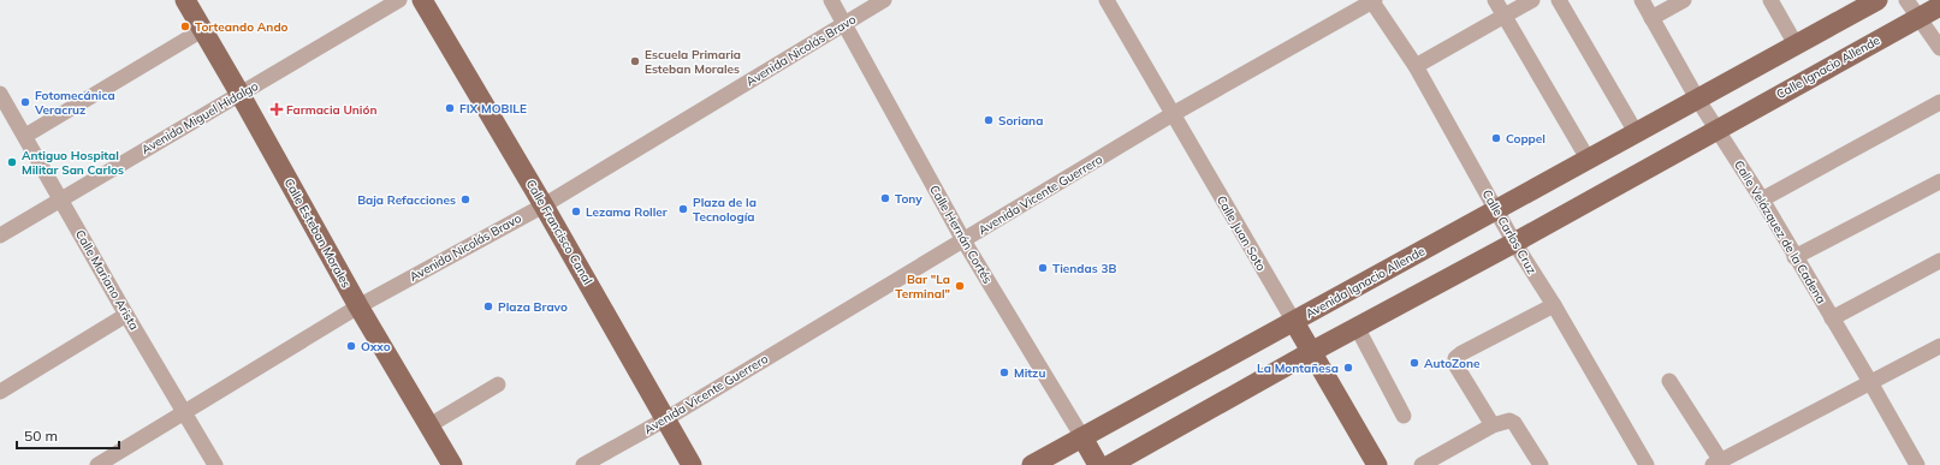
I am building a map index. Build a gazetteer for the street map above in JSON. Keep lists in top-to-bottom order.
{
  "streets": {
    "main road": [
      "Calle Ignacio Allende",
      "Calle Francisco Canal",
      "Calle Esteban Morales",
      "Calle Juan Soto",
      "Calle Hernán Cortés",
      "Avenida Ignacio Allende"
    ],
    "street": [
      "Avenida Nicolás Bravo",
      "Avenida Miguel Hidalgo",
      "Avenida Vicente Guerrero",
      "Calle Carlos Cruz",
      "Calle Velázquez de la Cadena",
      "Calle Mariano Arista"
    ]
  },
  "crossings": [
    ["Avenida Nicolás Bravo", "Calle Francisco Canal"],
    ["Avenida Nicolás Bravo", "Calle Esteban Morales"],
    ["Avenida Nicolás Bravo", "Calle Hernán Cortés"],
    ["Avenida Nicolás Bravo", "Calle Mariano Arista"],
    ["Calle Ignacio Allende", "Calle Velázquez de la Cadena"],
    ["Avenida Miguel Hidalgo", "Calle Esteban Morales"],
    ["Avenida Miguel Hidalgo", "Calle Mariano Arista"],
    ["Avenida Vicente Guerrero", "Calle Francisco Canal"],
    ["Avenida Vicente Guerrero", "Calle Carlos Cruz"],
    ["Avenida Vicente Guerrero", "Calle Juan Soto"],
    ["Avenida Vicente Guerrero", "Calle Hernán Cortés"],
    ["Calle Carlos Cruz", "Avenida Ignacio Allende"],
    ["Calle Velázquez de la Cadena", "Avenida Ignacio Allende"],
    ["Calle Juan Soto", "Avenida Ignacio Allende"],
    ["Calle Hernán Cortés", "Avenida Ignacio Allende"]
  ],
  "places": {
    "other": [
      "Torteando Ando",
      "Escuela Primaria Esteban Morales",
      "Fotomecánica Veracruz",
      "FIX MOBILE",
      "Soriana",
      "Coppel",
      "Antiguo Hospital Militar San Carlos",
      "Tony",
      "Baja Refacciones",
      "Plaza de la Tecnología",
      "Lezama Roller",
      "Tiendas 3B",
      "Bar \"La Terminal\"",
      "Plaza Bravo",
      "Oxxo",
      "AutoZone",
      "La Montañesa",
      "Mitzu"
    ],
    "health": ["Farmacia Unión"]
  },
  "scale_bar": "50 m"
}
